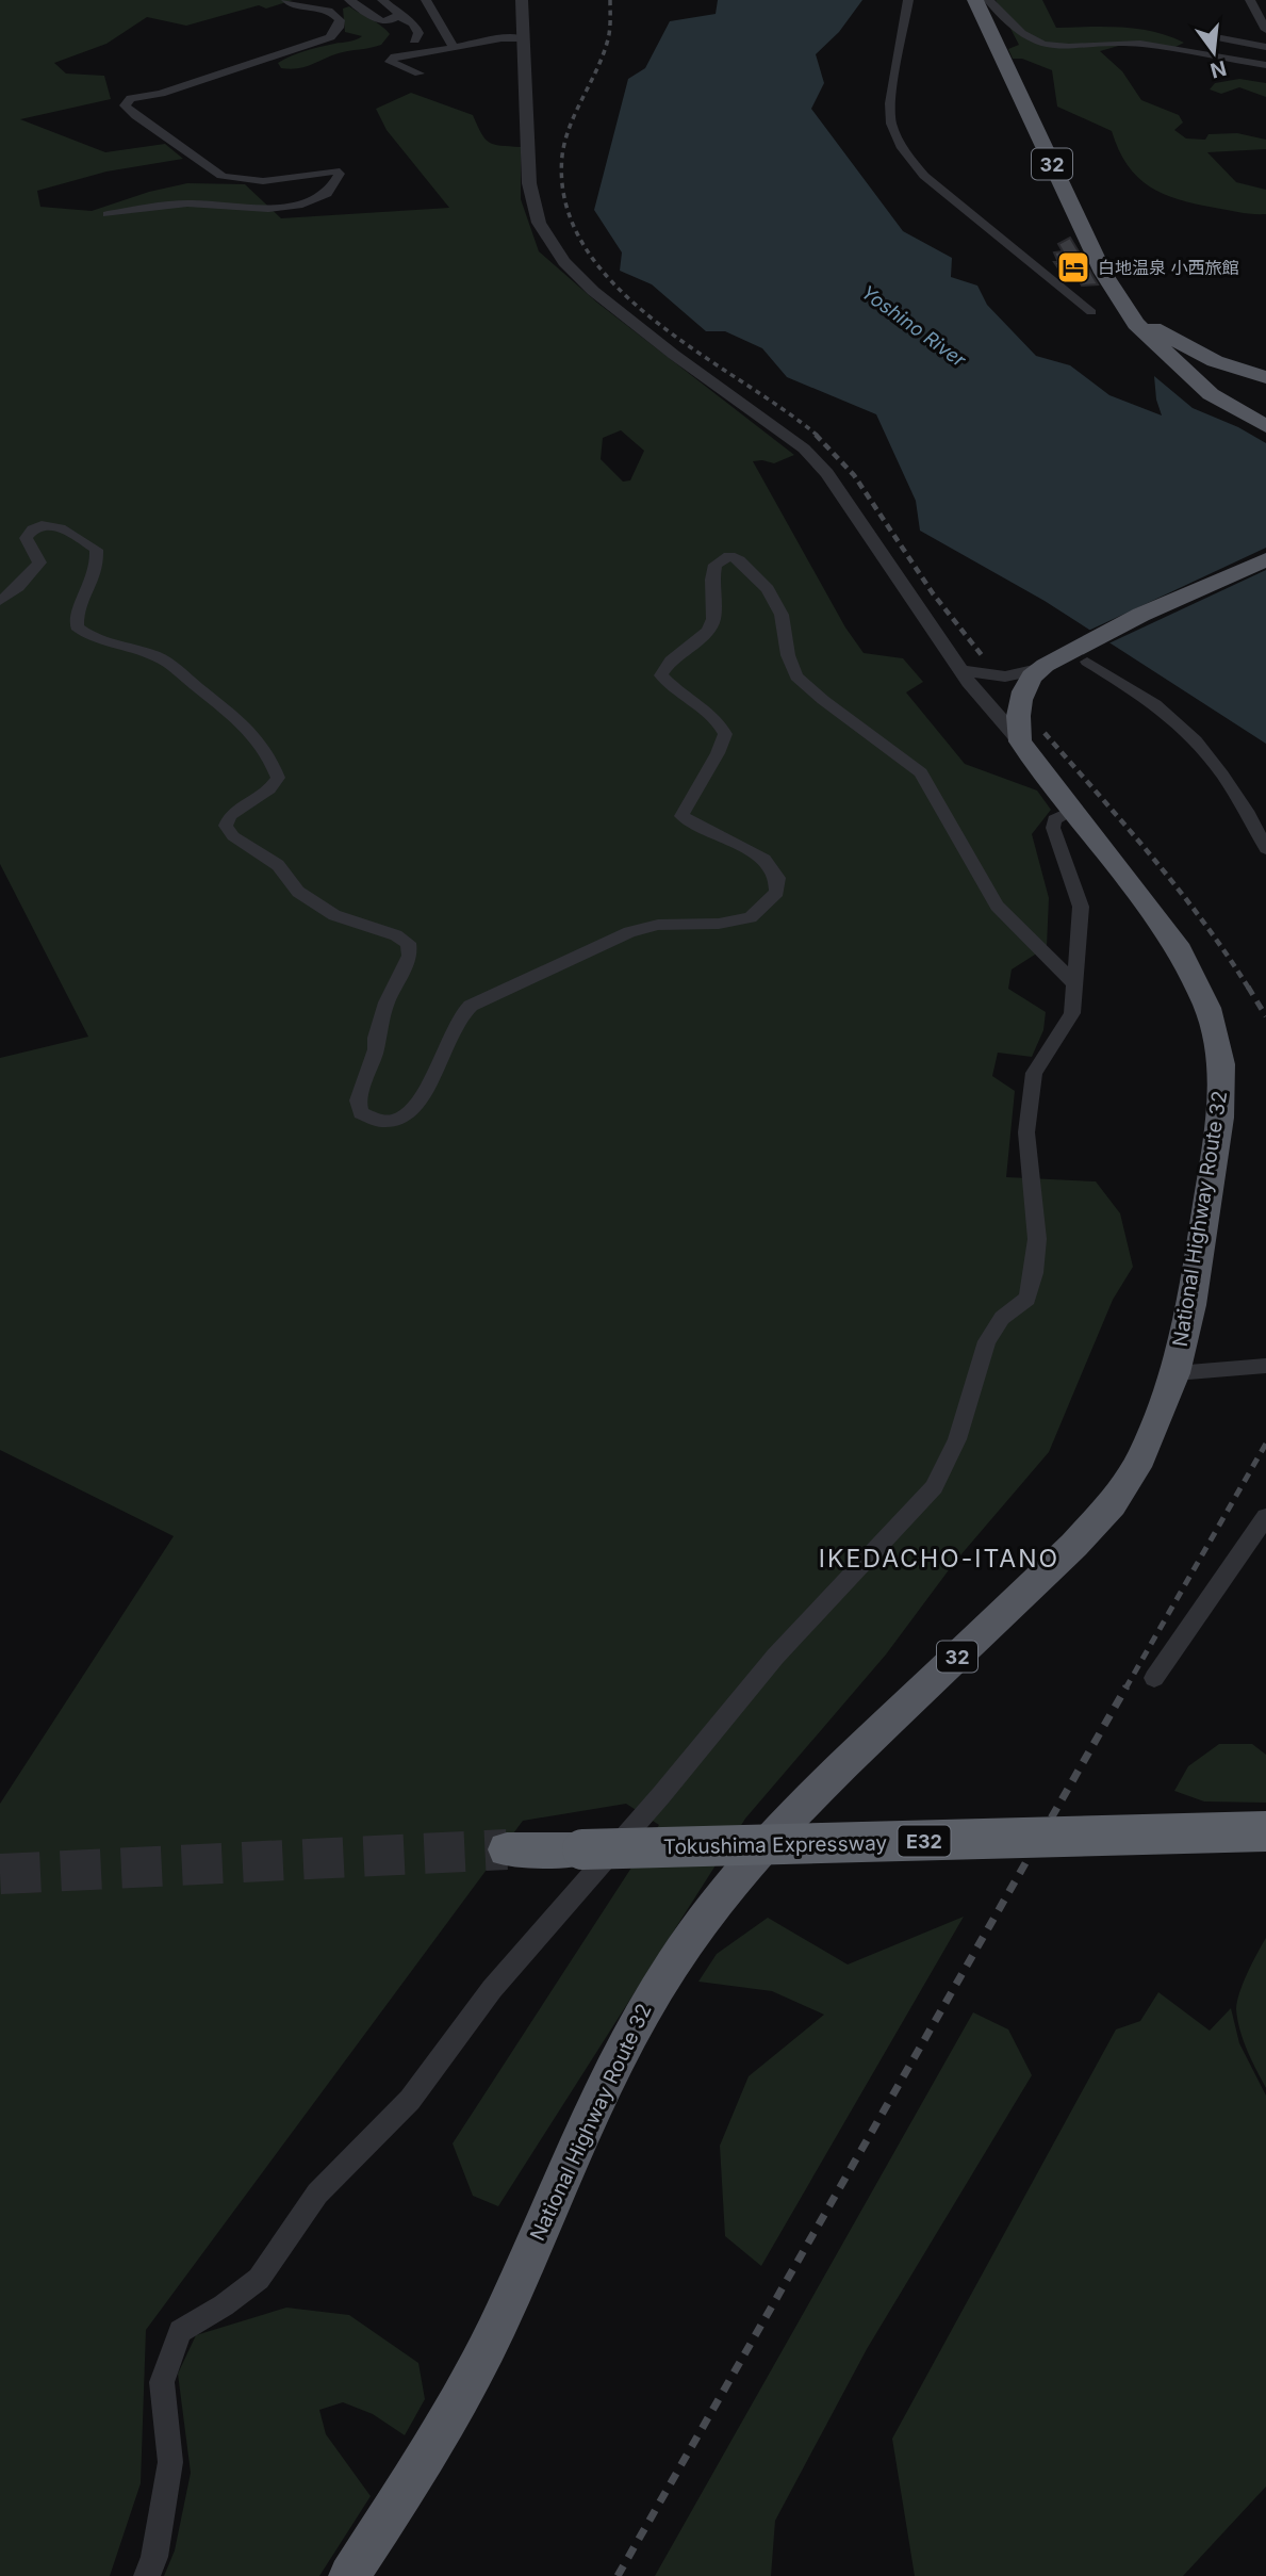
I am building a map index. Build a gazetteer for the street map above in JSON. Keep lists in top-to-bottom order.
{
  "streets": {
    "highway": [
      "32",
      "National Highway Route 32",
      "E32",
      "Tokushima Expressway"
    ]
  },
  "districts": ["IKEDACHO-ITANO"],
  "water": ["Yoshino River"],
  "places": {
    "hotel": ["白地温泉 小西旅館"]
  },
  "north": "bottom"
}
